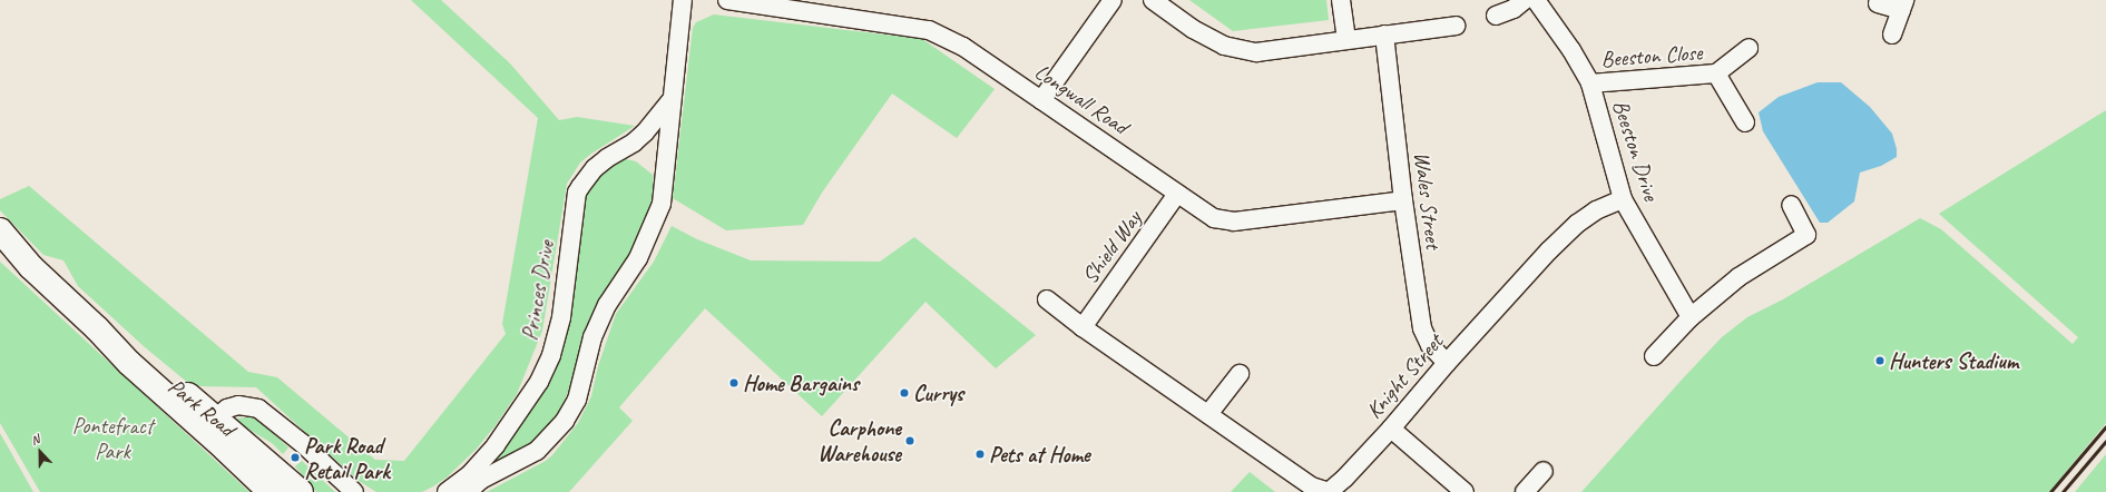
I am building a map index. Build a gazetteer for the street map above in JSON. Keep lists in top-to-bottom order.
{
  "streets": {
    "main road": ["Park Road"],
    "street": [
      "Beeston Close",
      "Longwall Road",
      "Beeston Drive",
      "Wales Street",
      "Shield Way",
      "Princes Drive",
      "Knight Street"
    ]
  },
  "crossings": [
    ["Beeston Close", "Beeston Drive"],
    ["Longwall Road", "Wales Street"],
    ["Longwall Road", "Shield Way"],
    ["Beeston Drive", "Knight Street"],
    ["Wales Street", "Knight Street"],
    ["Shield Way", "Knight Street"]
  ],
  "parks": ["Pontefract Park"],
  "places": [
    "Hunters Stadium",
    "Home Bargains",
    "Currys",
    "Carphone Warehouse",
    "Pets at Home",
    "Park Road Retail Park"
  ],
  "north": "top"
}
